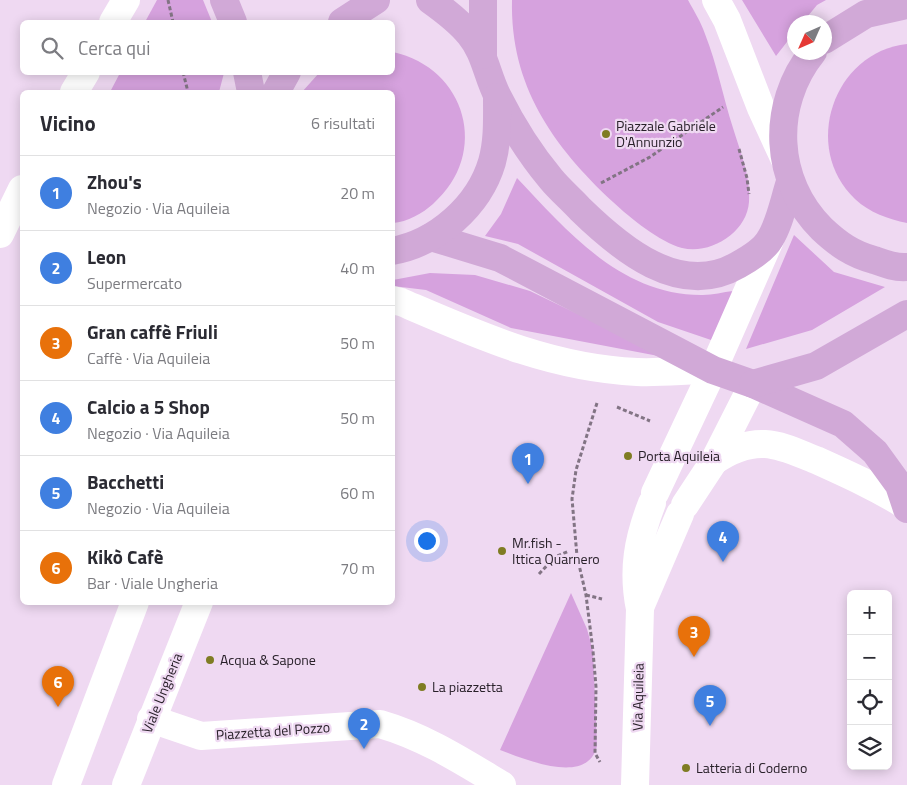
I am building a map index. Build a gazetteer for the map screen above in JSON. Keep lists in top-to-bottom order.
{
  "streets": {
    "street": ["Viale Ungheria", "Via Aquileia", "Piazzetta del Pozzo"]
  },
  "crossings": [
    ["Viale Ungheria", "Piazzetta del Pozzo"]
  ],
  "places": [
    "Piazzale Gabriele D'Annunzio",
    "Porta Aquileia",
    "Mr.fish - Ittica Quarnero",
    "Acqua & Sapone",
    "La piazzetta",
    "Latteria di Coderno"
  ],
  "north": "bottom left",
  "page": {
    "search": "Cerca qui",
    "heading": ["Vicino", "6 risultati"],
    "list": [
      {
        "mark": "1",
        "name": "Zhou's",
        "note": "Negozio · Via Aquileia",
        "value": "20 m"
      },
      {
        "mark": "2",
        "name": "Leon",
        "note": "Supermercato",
        "value": "40 m"
      },
      {
        "mark": "3",
        "name": "Gran caffè Friuli",
        "note": "Caffè · Via Aquileia",
        "value": "50 m"
      },
      {
        "mark": "4",
        "name": "Calcio a 5 Shop",
        "note": "Negozio · Via Aquileia",
        "value": "50 m"
      },
      {
        "mark": "5",
        "name": "Bacchetti",
        "note": "Negozio · Via Aquileia",
        "value": "60 m"
      },
      {
        "mark": "6",
        "name": "Kikò Cafè",
        "note": "Bar · Viale Ungheria",
        "value": "70 m"
      }
    ],
    "pins": [
      "1",
      "4",
      "3",
      "6",
      "5",
      "2"
    ],
    "map_buttons": ["+", "−"]
  }
}
